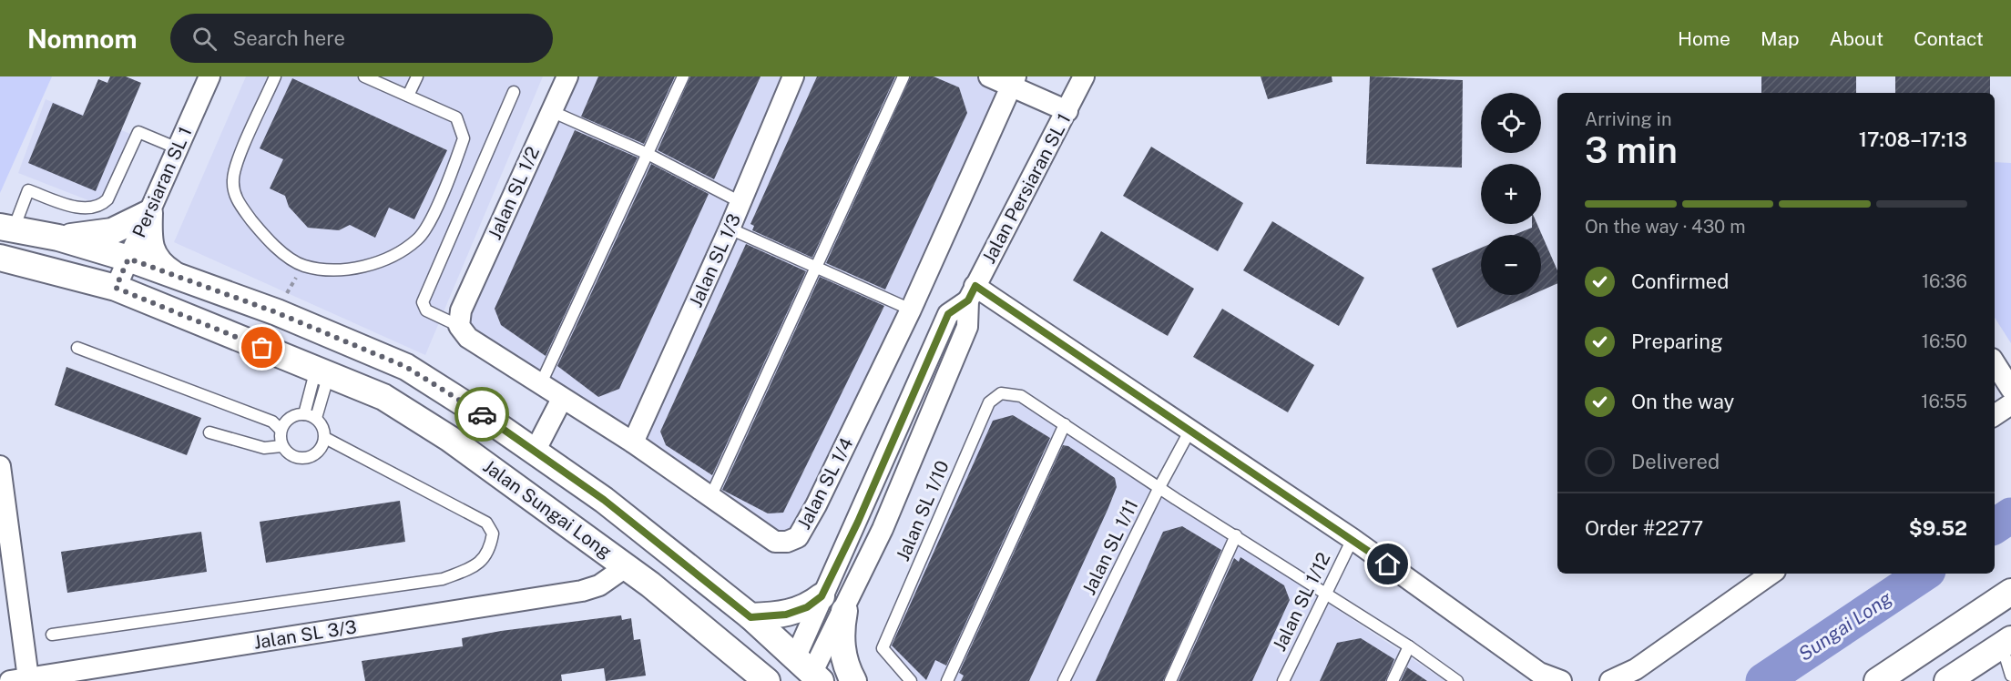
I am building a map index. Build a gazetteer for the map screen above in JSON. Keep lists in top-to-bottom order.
{
  "streets": {
    "street": [
      "Persiaran SL 1",
      "Jalan Persiaran SL 1",
      "Jalan SL 1/2",
      "Jalan SL 1/3",
      "Jalan SL 1/4",
      "Jalan Sungai Long",
      "Jalan SL 3/3"
    ],
    "lane": ["Jalan SL 1/10", "Jalan SL 1/11", "Jalan SL 1/12"]
  },
  "crossings": [
    ["Persiaran SL 1", "Jalan Sungai Long"],
    ["Jalan SL 1/2", "Jalan SL 1/4"],
    ["Jalan SL 1/3", "Jalan SL 1/4"],
    ["Jalan Sungai Long", "Jalan SL 3/3"]
  ],
  "water": ["Sungai Long"],
  "page": {
    "header": "Nomnom",
    "search": "Search here",
    "nav": [
      "Home",
      "Map",
      "About",
      "Contact"
    ],
    "map_buttons": ["+", "−"],
    "heading": ["3 min", "Arriving in", "17:08–17:13"],
    "panel": ["Order #2277", "$9.52"],
    "bar": "On the way · 430 m",
    "list": [
      ["Confirmed", "16:36"],
      ["Preparing", "16:50"],
      ["On the way", "16:55"],
      "Delivered"
    ]
  }
}
